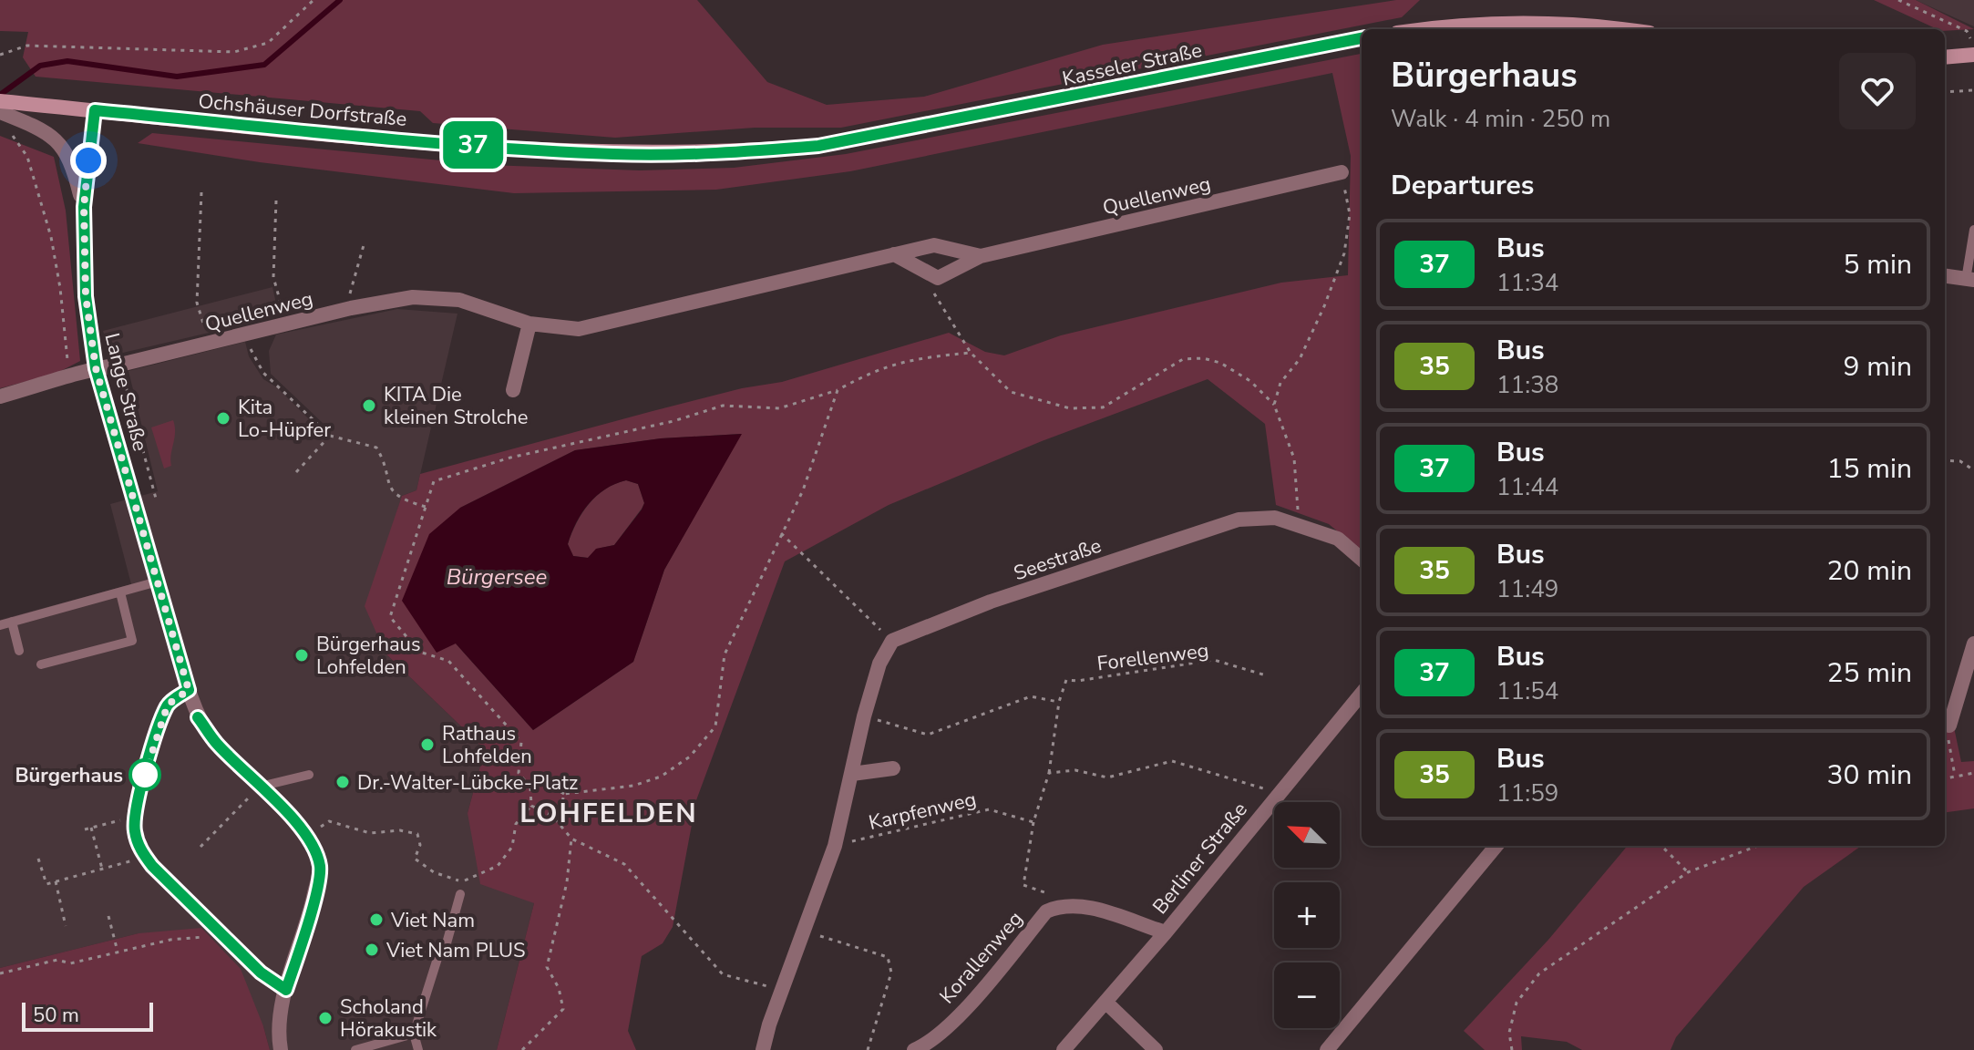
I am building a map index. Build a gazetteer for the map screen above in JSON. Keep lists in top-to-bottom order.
{
  "streets": {
    "main road": ["Kasseler Straße", "Ochshäuser Dorfstraße"],
    "street": [
      "Quellenweg",
      "Lange Straße",
      "Seestraße",
      "Berliner Straße",
      "Korallenweg"
    ],
    "path": ["Forellenweg", "Karpfenweg"]
  },
  "crossings": [
    ["Kasseler Straße", "Ochshäuser Dorfstraße"],
    ["Ochshäuser Dorfstraße", "Lange Straße"],
    ["Quellenweg", "Lange Straße"]
  ],
  "districts": ["LOHFELDEN"],
  "water": ["Bürgersee"],
  "places": [
    "KITA Die kleinen Strolche",
    "Kita Lo-Hüpfer",
    "Bürgerhaus Lohfelden",
    "Rathaus Lohfelden",
    "Bürgerhaus",
    "Dr.-Walter-Lübcke-Platz",
    "Viet Nam",
    "Viet Nam PLUS",
    "Scholand Hörakustik"
  ],
  "lines": ["bus line 37"],
  "scale_bar": "50 m",
  "north": "top left",
  "page": {
    "on_map": "37",
    "heading": [
      ["Bürgerhaus", "Walk · 4 min · 250 m"],
      "Departures"
    ],
    "list": [
      {
        "mark": "37",
        "name": "Bus",
        "note": "11:34",
        "value": "5 min"
      },
      {
        "mark": "35",
        "name": "Bus",
        "note": "11:38",
        "value": "9 min"
      },
      {
        "mark": "37",
        "name": "Bus",
        "note": "11:44",
        "value": "15 min"
      },
      {
        "mark": "35",
        "name": "Bus",
        "note": "11:49",
        "value": "20 min"
      },
      {
        "mark": "37",
        "name": "Bus",
        "note": "11:54",
        "value": "25 min"
      },
      {
        "mark": "35",
        "name": "Bus",
        "note": "11:59",
        "value": "30 min"
      }
    ],
    "map_buttons": ["+", "−"],
    "scale": "50 m"
  }
}
